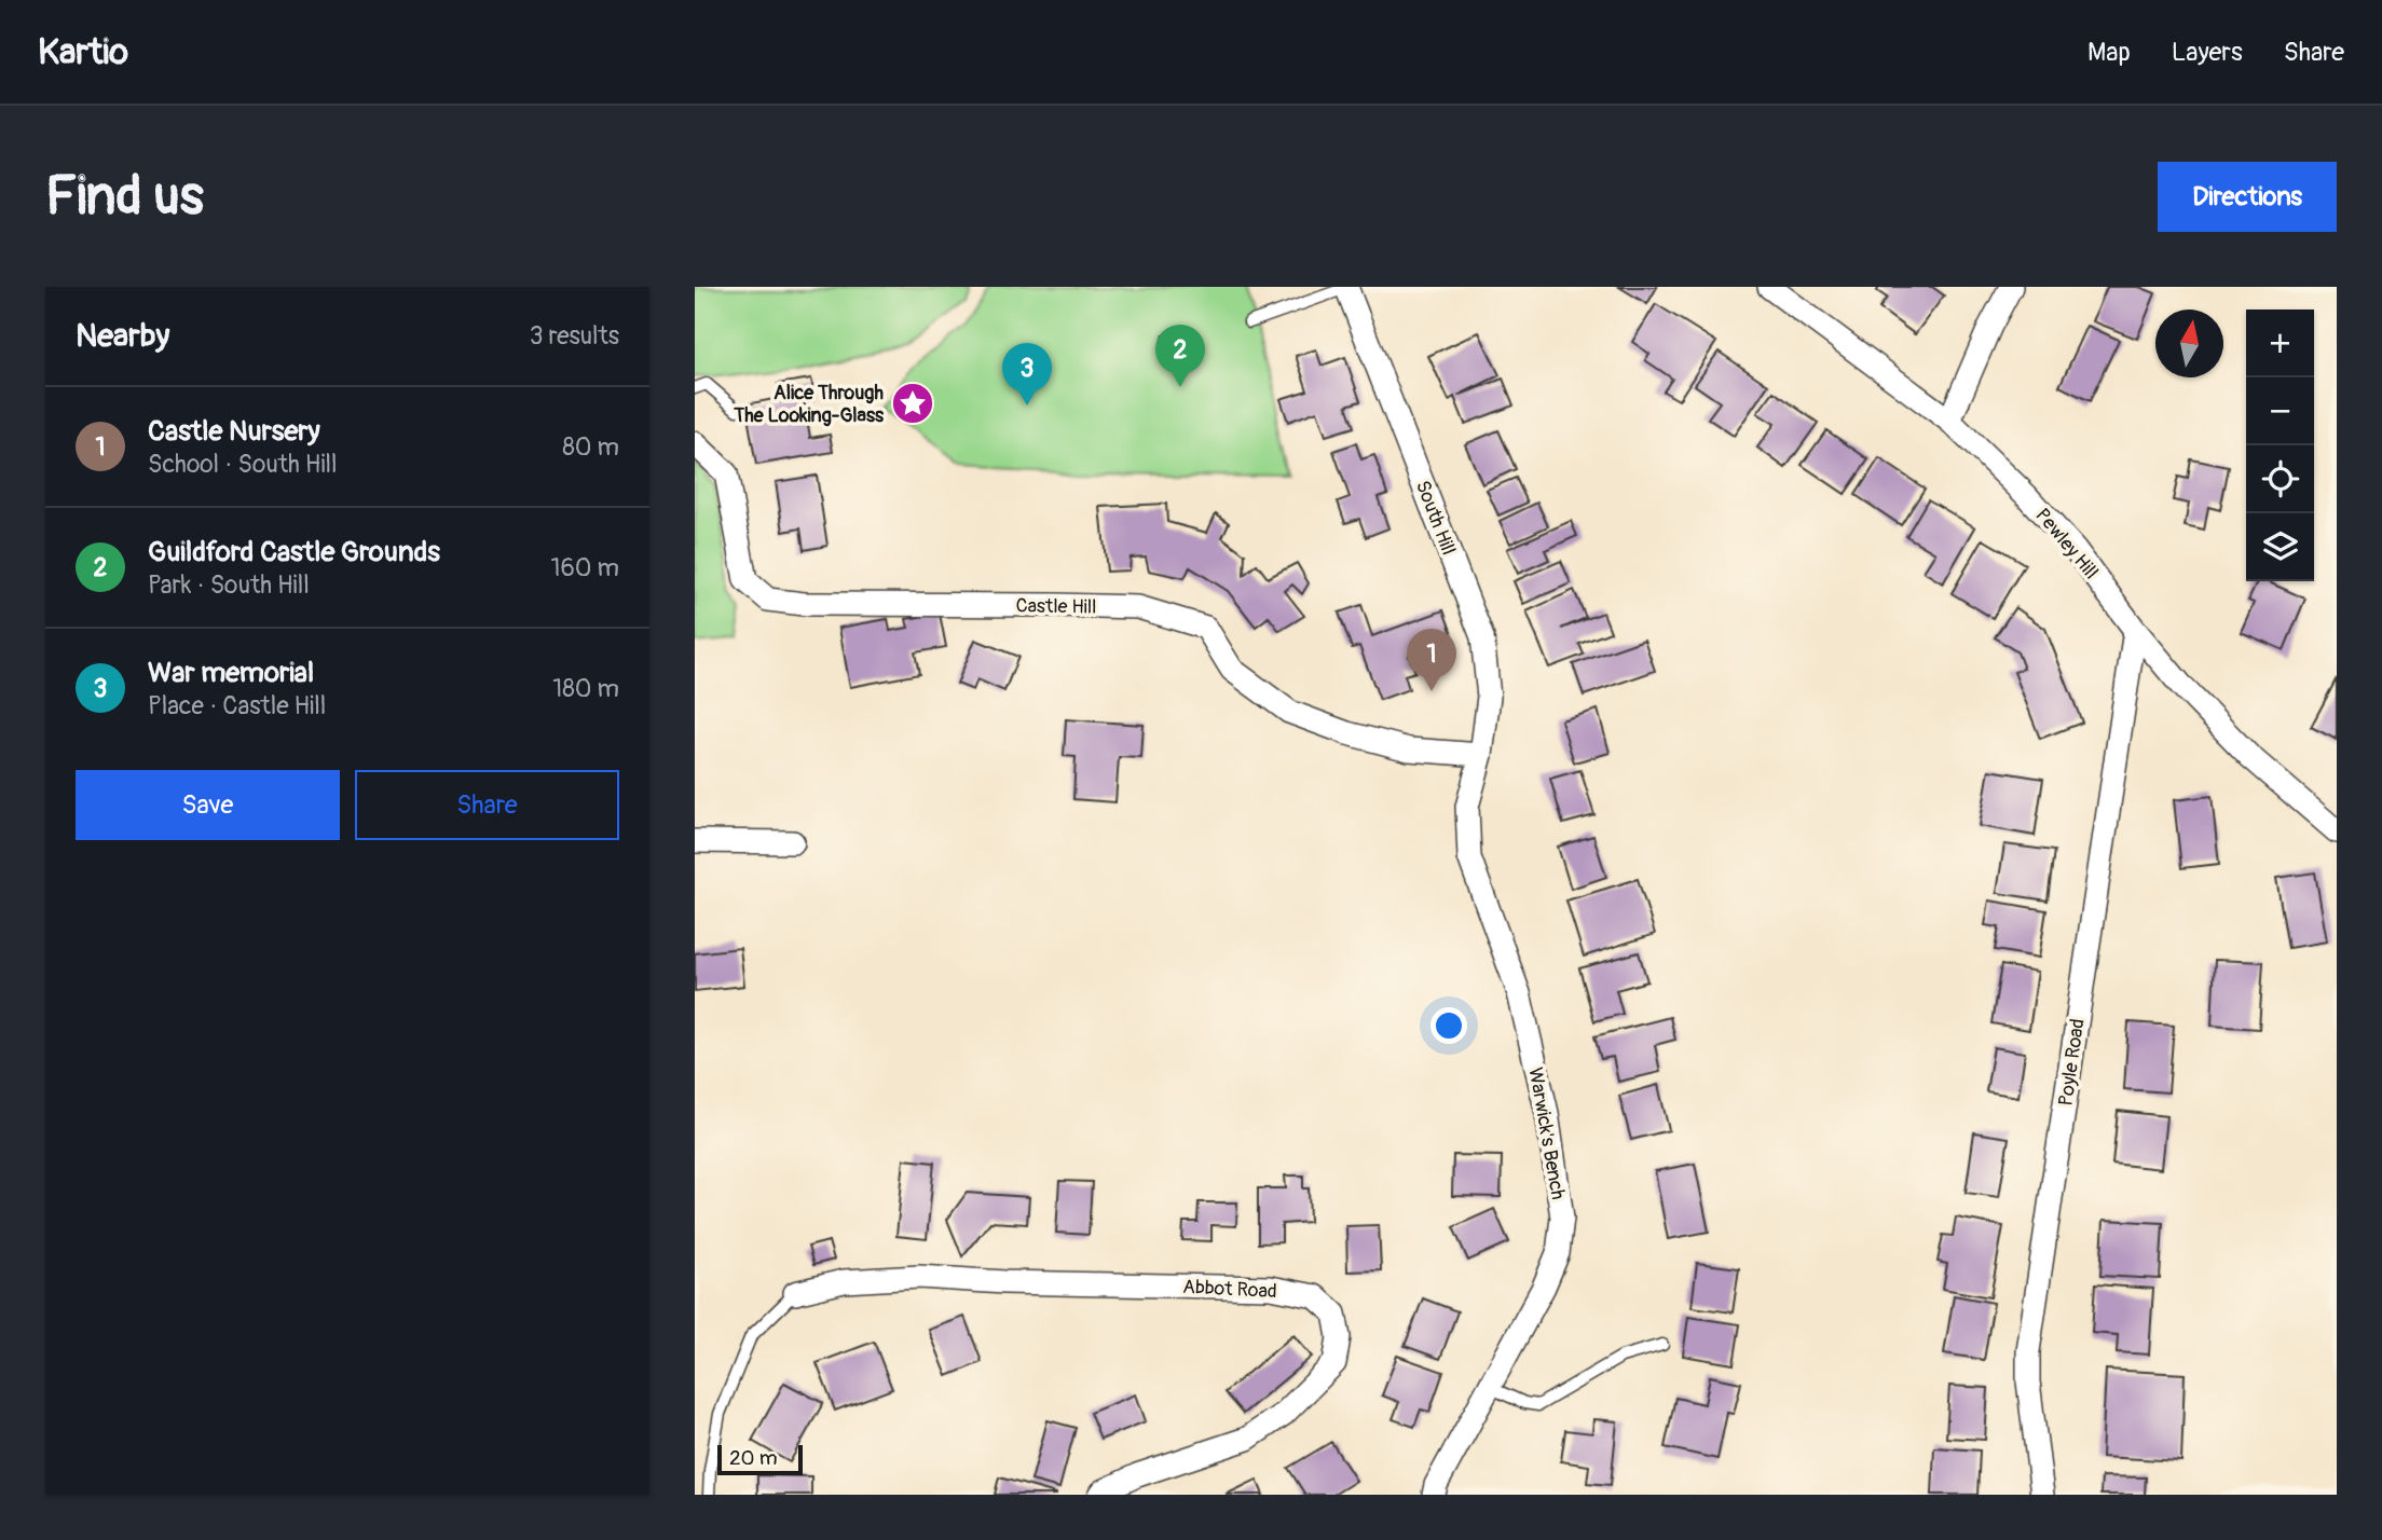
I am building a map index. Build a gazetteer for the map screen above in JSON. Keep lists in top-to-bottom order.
{
  "streets": {
    "street": [
      "South Hill",
      "Pewley Hill",
      "Castle Hill",
      "Poyle Road",
      "Warwick's Bench",
      "Abbot Road"
    ]
  },
  "crossings": [
    ["South Hill", "Castle Hill"],
    ["South Hill", "Warwick's Bench"],
    ["Pewley Hill", "Poyle Road"],
    ["Castle Hill", "Warwick's Bench"]
  ],
  "places": {
    "place": ["Alice Through The Looking-Glass"]
  },
  "scale_bar": "20 m",
  "north": "top",
  "page": {
    "header": "Kartio",
    "nav": ["Map", "Layers", "Share"],
    "buttons": [
      "Directions",
      ["Save", "Share"]
    ],
    "title": "Find us",
    "heading": ["Nearby", "3 results"],
    "map_buttons": ["+", "−"],
    "pins": ["2", "3", "1"],
    "list": [
      {
        "mark": "1",
        "name": "Castle Nursery",
        "note": "School · South Hill",
        "value": "80 m"
      },
      {
        "mark": "2",
        "name": "Guildford Castle Grounds",
        "note": "Park · South Hill",
        "value": "160 m"
      },
      {
        "mark": "3",
        "name": "War memorial",
        "note": "Place · Castle Hill",
        "value": "180 m"
      }
    ],
    "scale": "20 m"
  }
}
